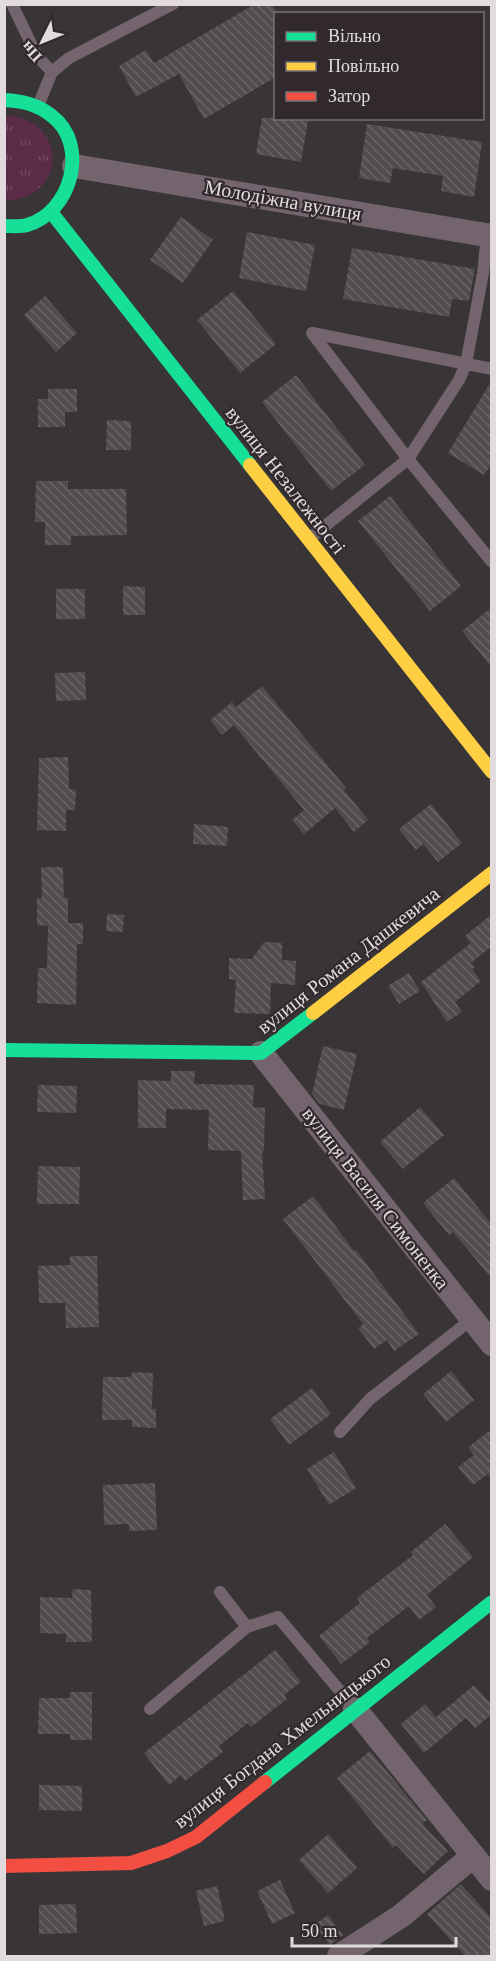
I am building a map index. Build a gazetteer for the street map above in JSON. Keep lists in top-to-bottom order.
{
  "streets": {
    "street": [
      "Молодіжна вулиця",
      "вулиця Незалежності",
      "вулиця Романа Дашкевича",
      "вулиця Василя Симоненка",
      "вулиця Богдана Хмельницького"
    ]
  },
  "crossings": [
    ["вулиця Романа Дашкевича", "вулиця Василя Симоненка"]
  ],
  "legend": ["Вільно", "Повільно", "Затор"],
  "scale_bar": "50 m",
  "north": "bottom left"
}
